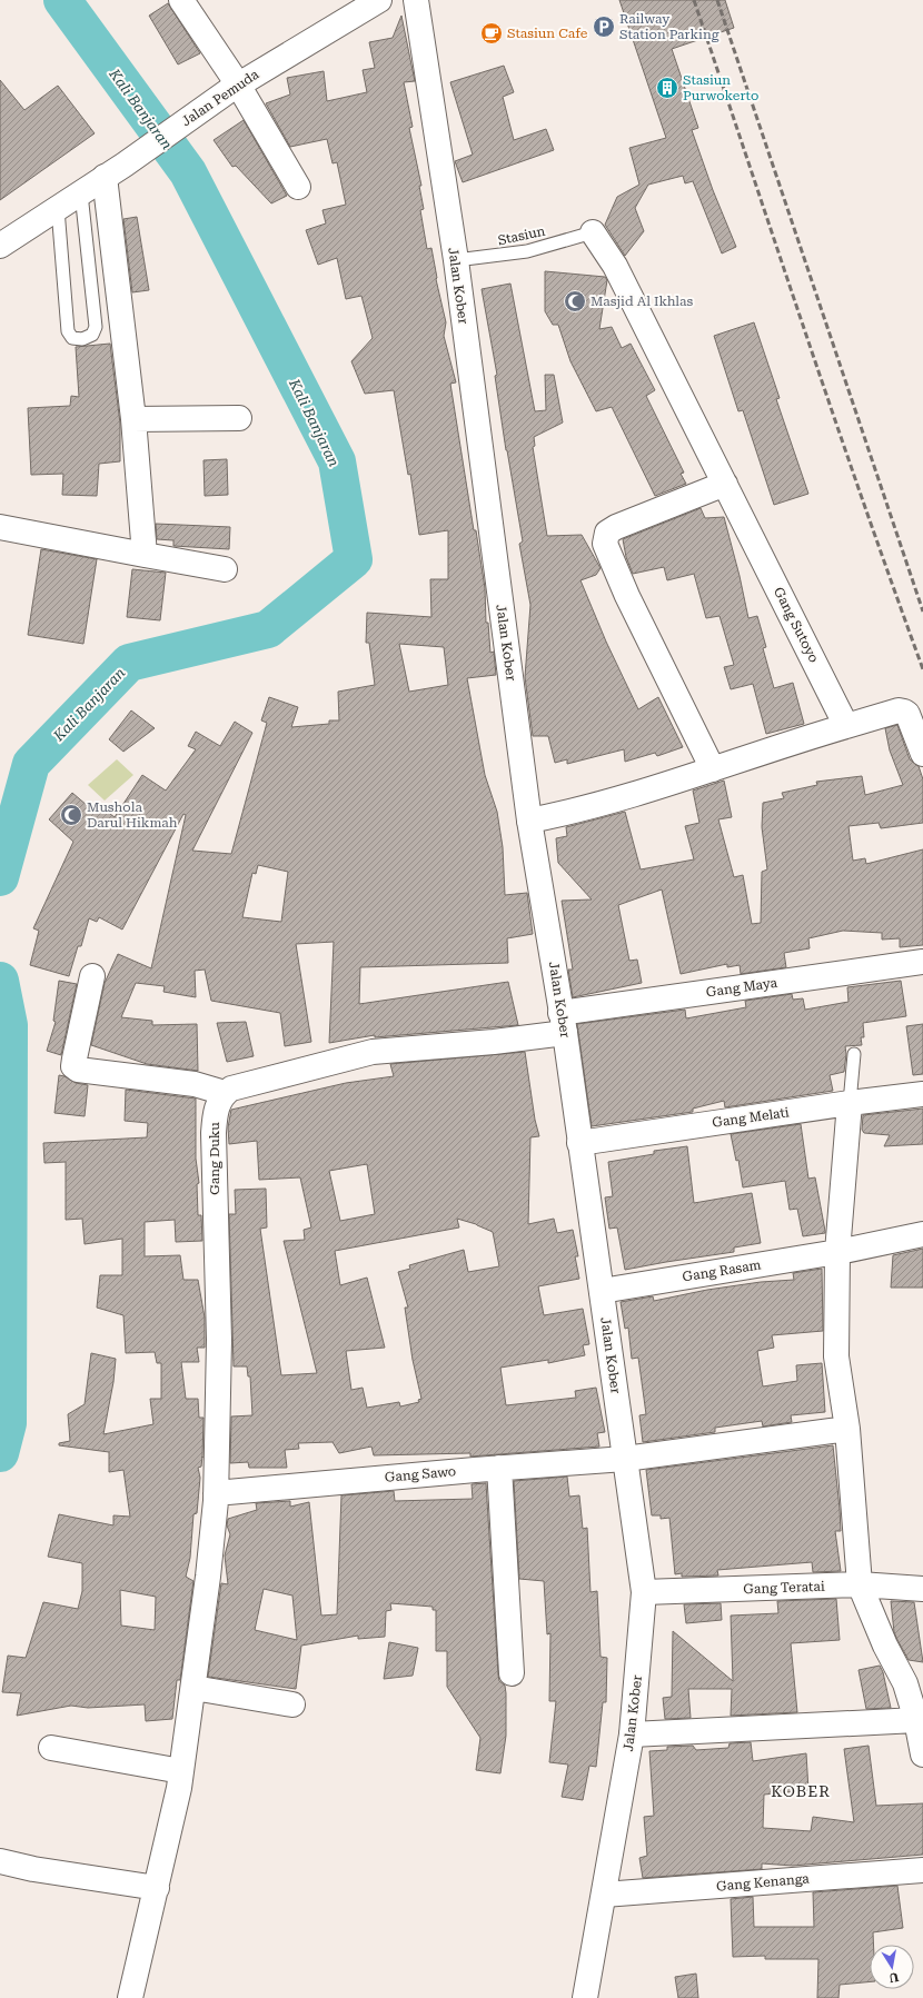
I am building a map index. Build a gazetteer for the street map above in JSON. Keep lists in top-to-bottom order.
{
  "streets": {
    "street": [
      "Jalan Pemuda",
      "Jalan Kober",
      "Gang Sutoyo",
      "Gang Maya",
      "Gang Melati",
      "Gang Duku",
      "Gang Rasam",
      "Gang Sawo",
      "Gang Teratai",
      "Gang Kenanga"
    ],
    "lane": ["Stasiun"]
  },
  "crossings": [
    ["Stasiun", "Jalan Kober"],
    ["Stasiun", "Gang Sutoyo"],
    ["Jalan Kober", "Gang Maya"],
    ["Jalan Kober", "Gang Melati"],
    ["Jalan Kober", "Gang Rasam"],
    ["Jalan Kober", "Gang Sawo"],
    ["Jalan Kober", "Gang Teratai"],
    ["Jalan Kober", "Gang Kenanga"],
    ["Gang Duku", "Gang Sawo"]
  ],
  "districts": ["KOBER"],
  "water": ["Kali Banjaran"],
  "places": {
    "parking": ["Railway Station Parking"],
    "cafe": ["Stasiun Cafe"],
    "building": ["Stasiun Purwokerto"],
    "mosque": ["Masjid Al Ikhlas", "Mushola Darul Hikmah"]
  },
  "north": "bottom"
}
